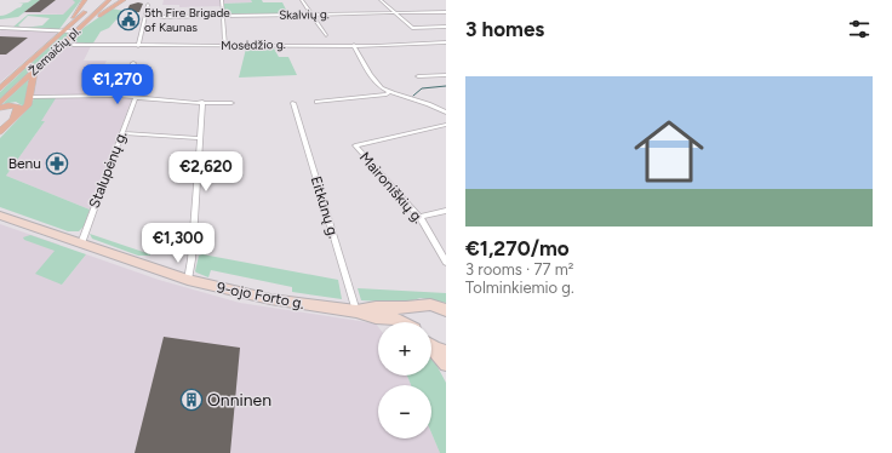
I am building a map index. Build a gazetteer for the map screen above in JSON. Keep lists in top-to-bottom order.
{
  "streets": {
    "main road": ["Žemaičių pl.", "9-ojo Forto g."],
    "street": [
      "Skalvių g.",
      "Mosėdžio g.",
      "Stalupėnų g.",
      "Maironiškių g.",
      "Eitkūnų g."
    ]
  },
  "crossings": [
    ["Mosėdžio g.", "Žemaičių pl."],
    ["Stalupėnų g.", "9-ojo Forto g."],
    ["Eitkūnų g.", "9-ojo Forto g."]
  ],
  "places": {
    "public building": ["5th Fire Brigade of Kaunas"],
    "pharmacy": ["Benu"],
    "building": ["Onninen"]
  },
  "page": {
    "heading": "3 homes",
    "list": [
      {
        "name": "€1,270/mo",
        "note": "3 rooms · 77 m² · Tolminkiemio g."
      }
    ],
    "price": ["€1,270", "€2,620", "€1,300"],
    "map_buttons": ["+", "−"]
  }
}
